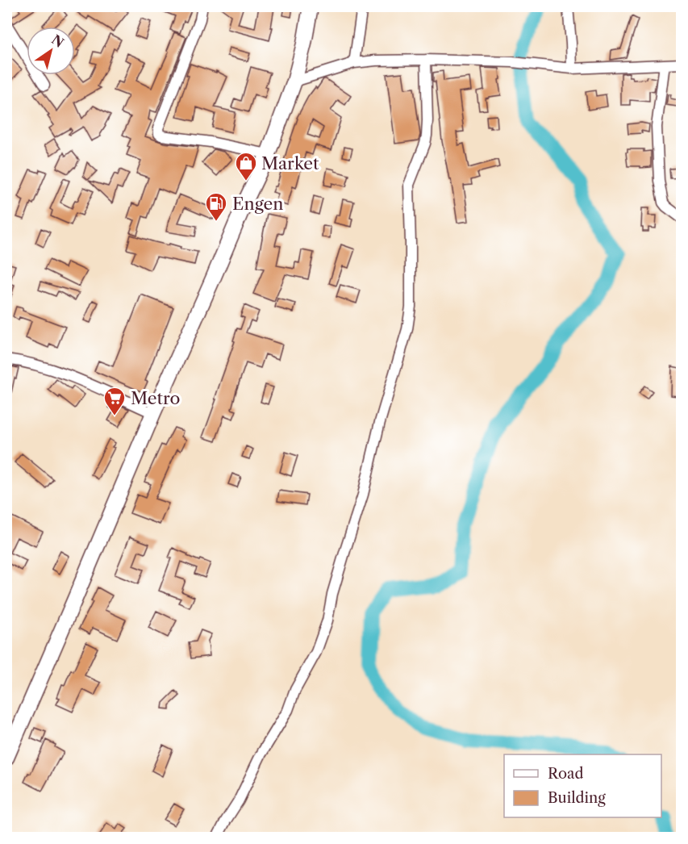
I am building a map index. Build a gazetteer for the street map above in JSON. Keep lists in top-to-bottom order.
{
  "places": {
    "shop": ["Market"],
    "fuel station": ["Engen"],
    "supermarket": ["Metro"]
  },
  "legend": ["Road", "Building"],
  "north": "top right"
}
